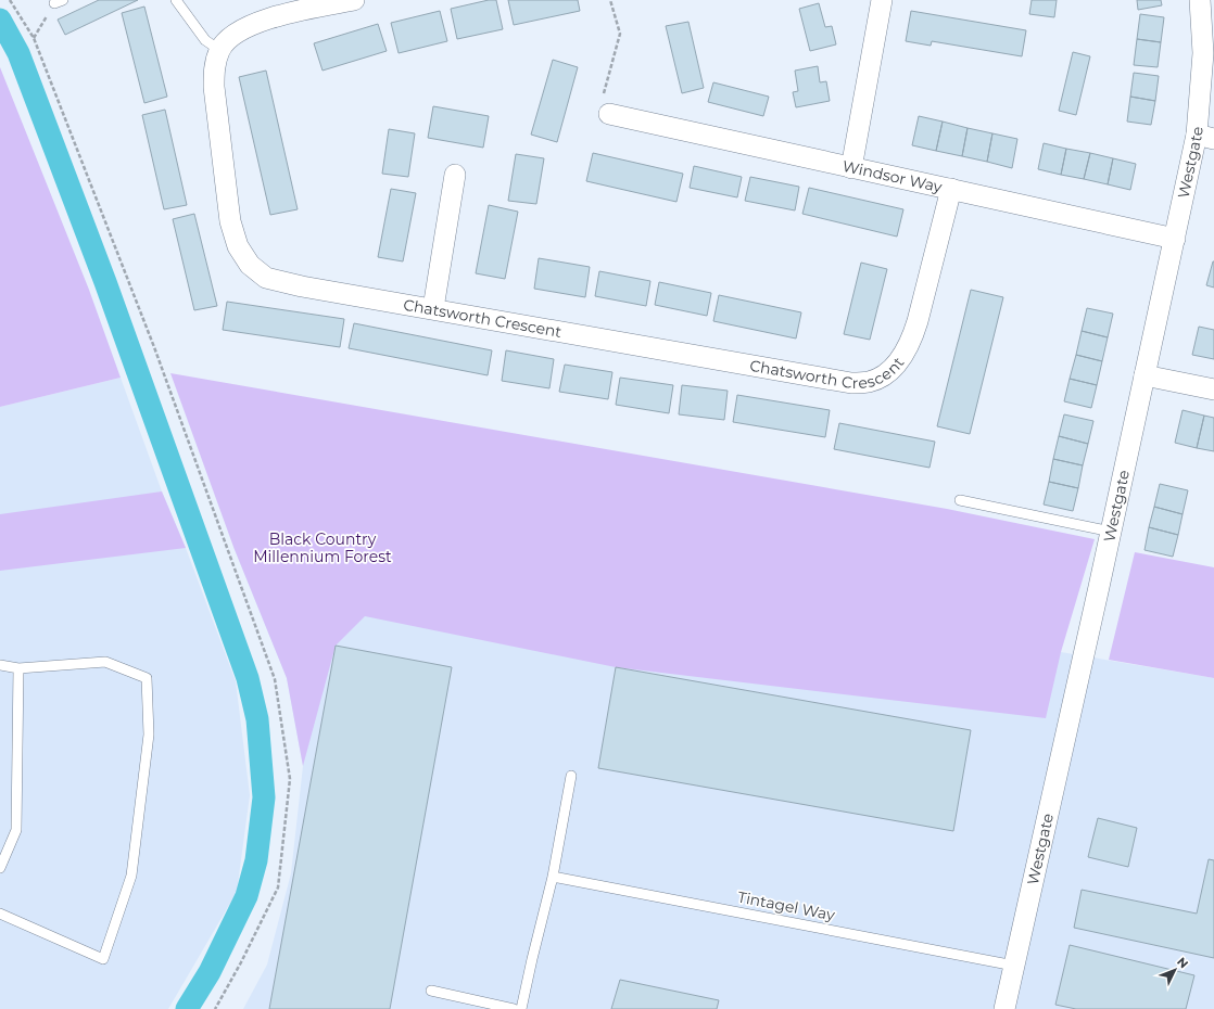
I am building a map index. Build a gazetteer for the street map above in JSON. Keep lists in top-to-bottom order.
{
  "streets": {
    "street": ["Westgate", "Windsor Way", "Chatsworth Crescent"],
    "lane": ["Tintagel Way"]
  },
  "crossings": [
    ["Westgate", "Windsor Way"],
    ["Westgate", "Tintagel Way"],
    ["Windsor Way", "Chatsworth Crescent"]
  ],
  "parks": ["Black Country Millennium Forest"],
  "north": "top right"
}
